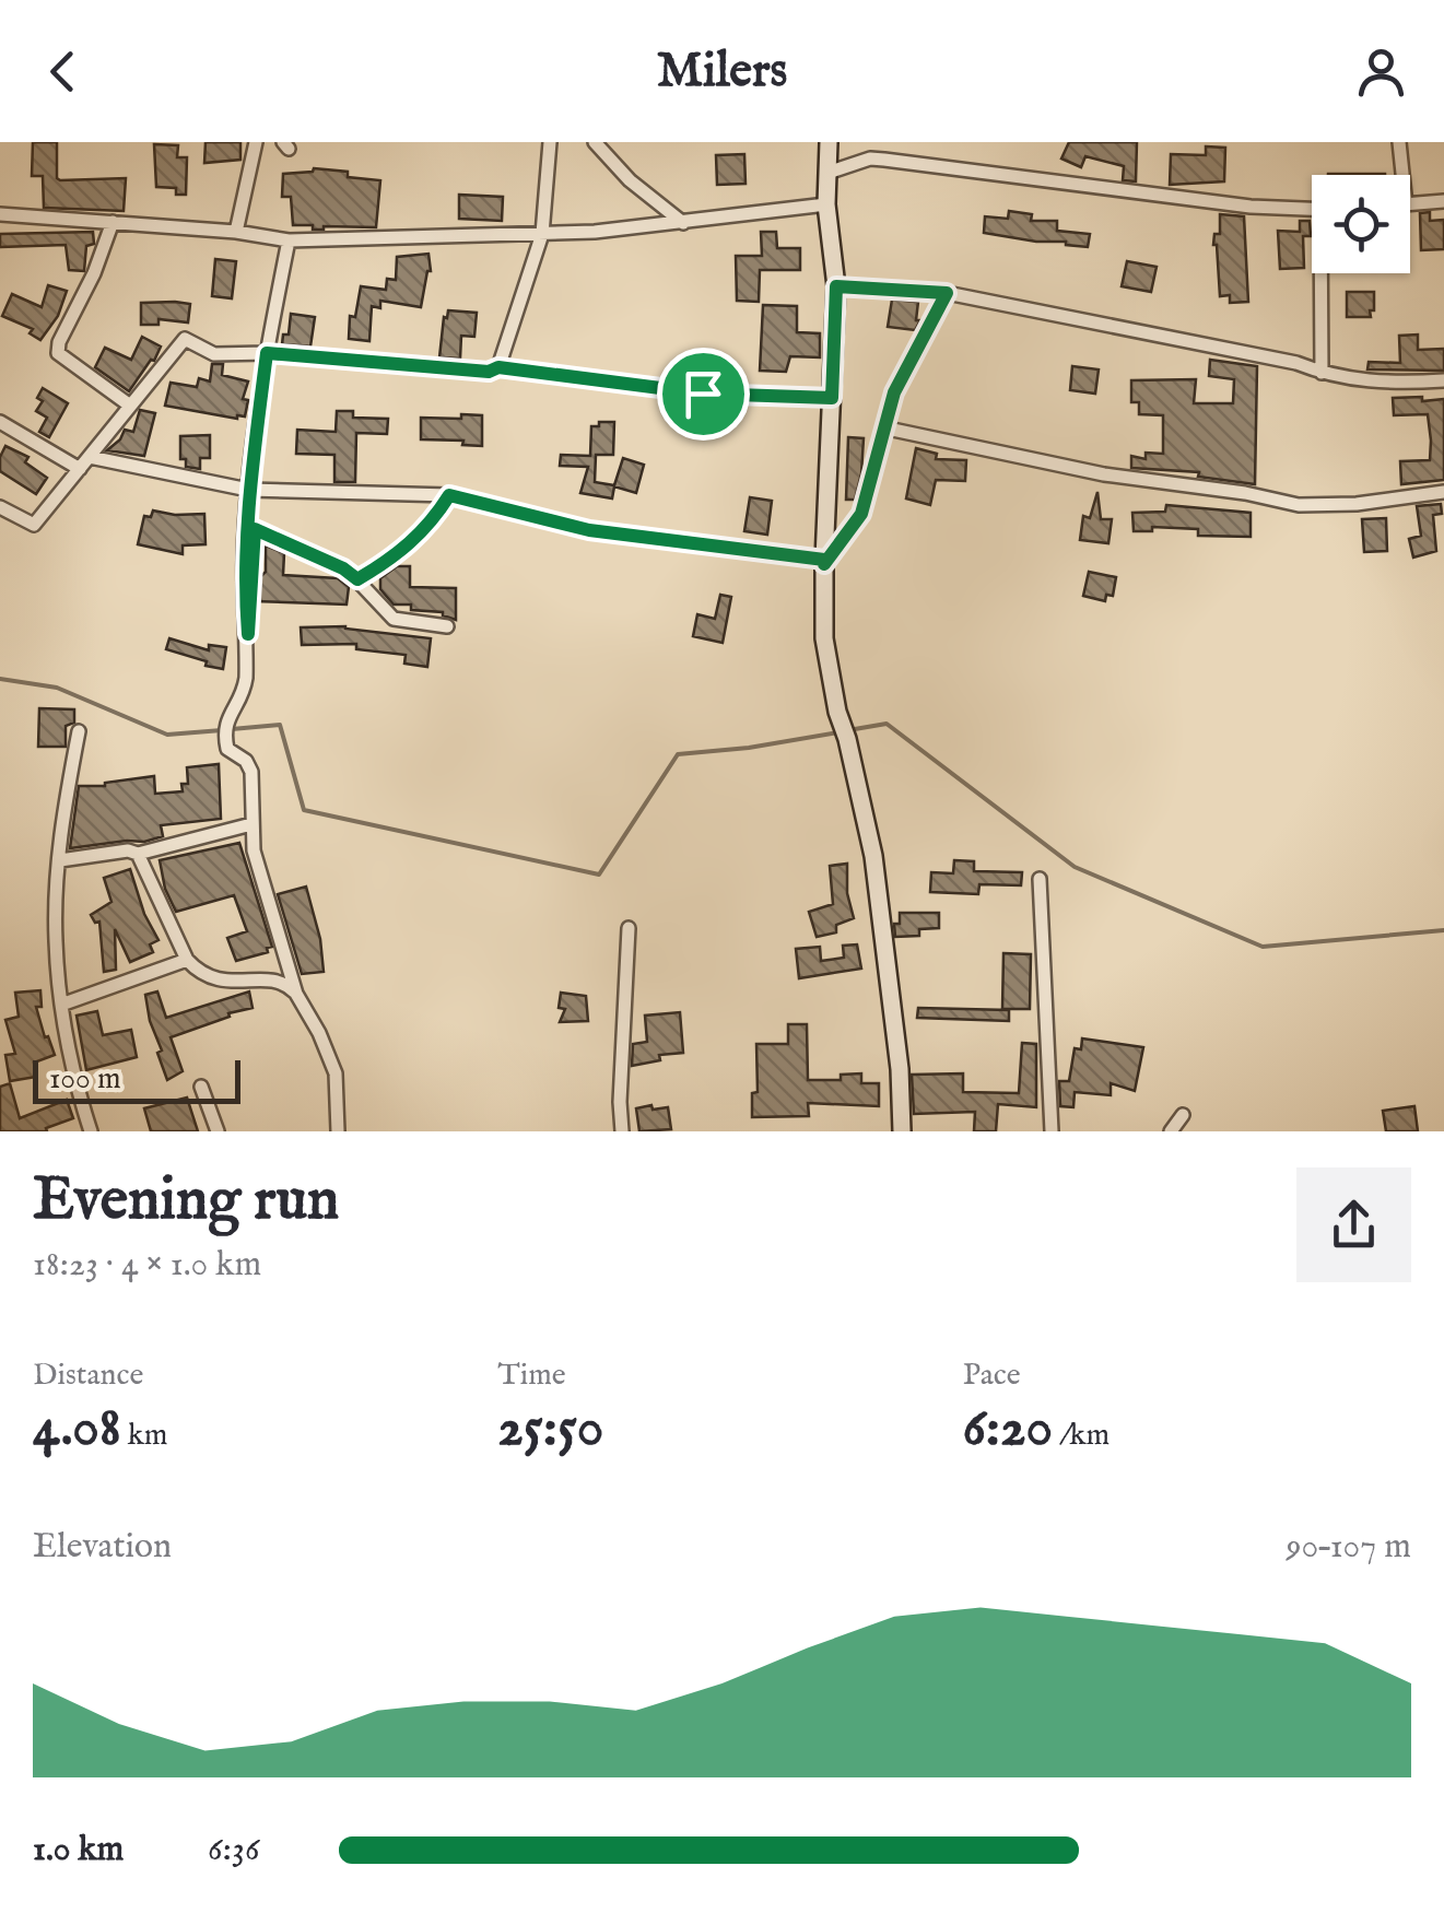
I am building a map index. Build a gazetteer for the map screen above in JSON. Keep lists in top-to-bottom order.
{
  "scale_bar": "100 m",
  "page": {
    "header": "Milers",
    "scale": "100 m",
    "heading": ["Evening run", "18:23 · 4 × 1.0 km"],
    "stats": [
      ["Distance", "4.08 km"],
      ["Time", "25:50"],
      ["Pace", "6:20 /km"]
    ],
    "chart": ["Elevation", "90–107 m"],
    "list": [
      {
        "name": "1.0 km",
        "note": "6:36"
      }
    ]
  }
}
